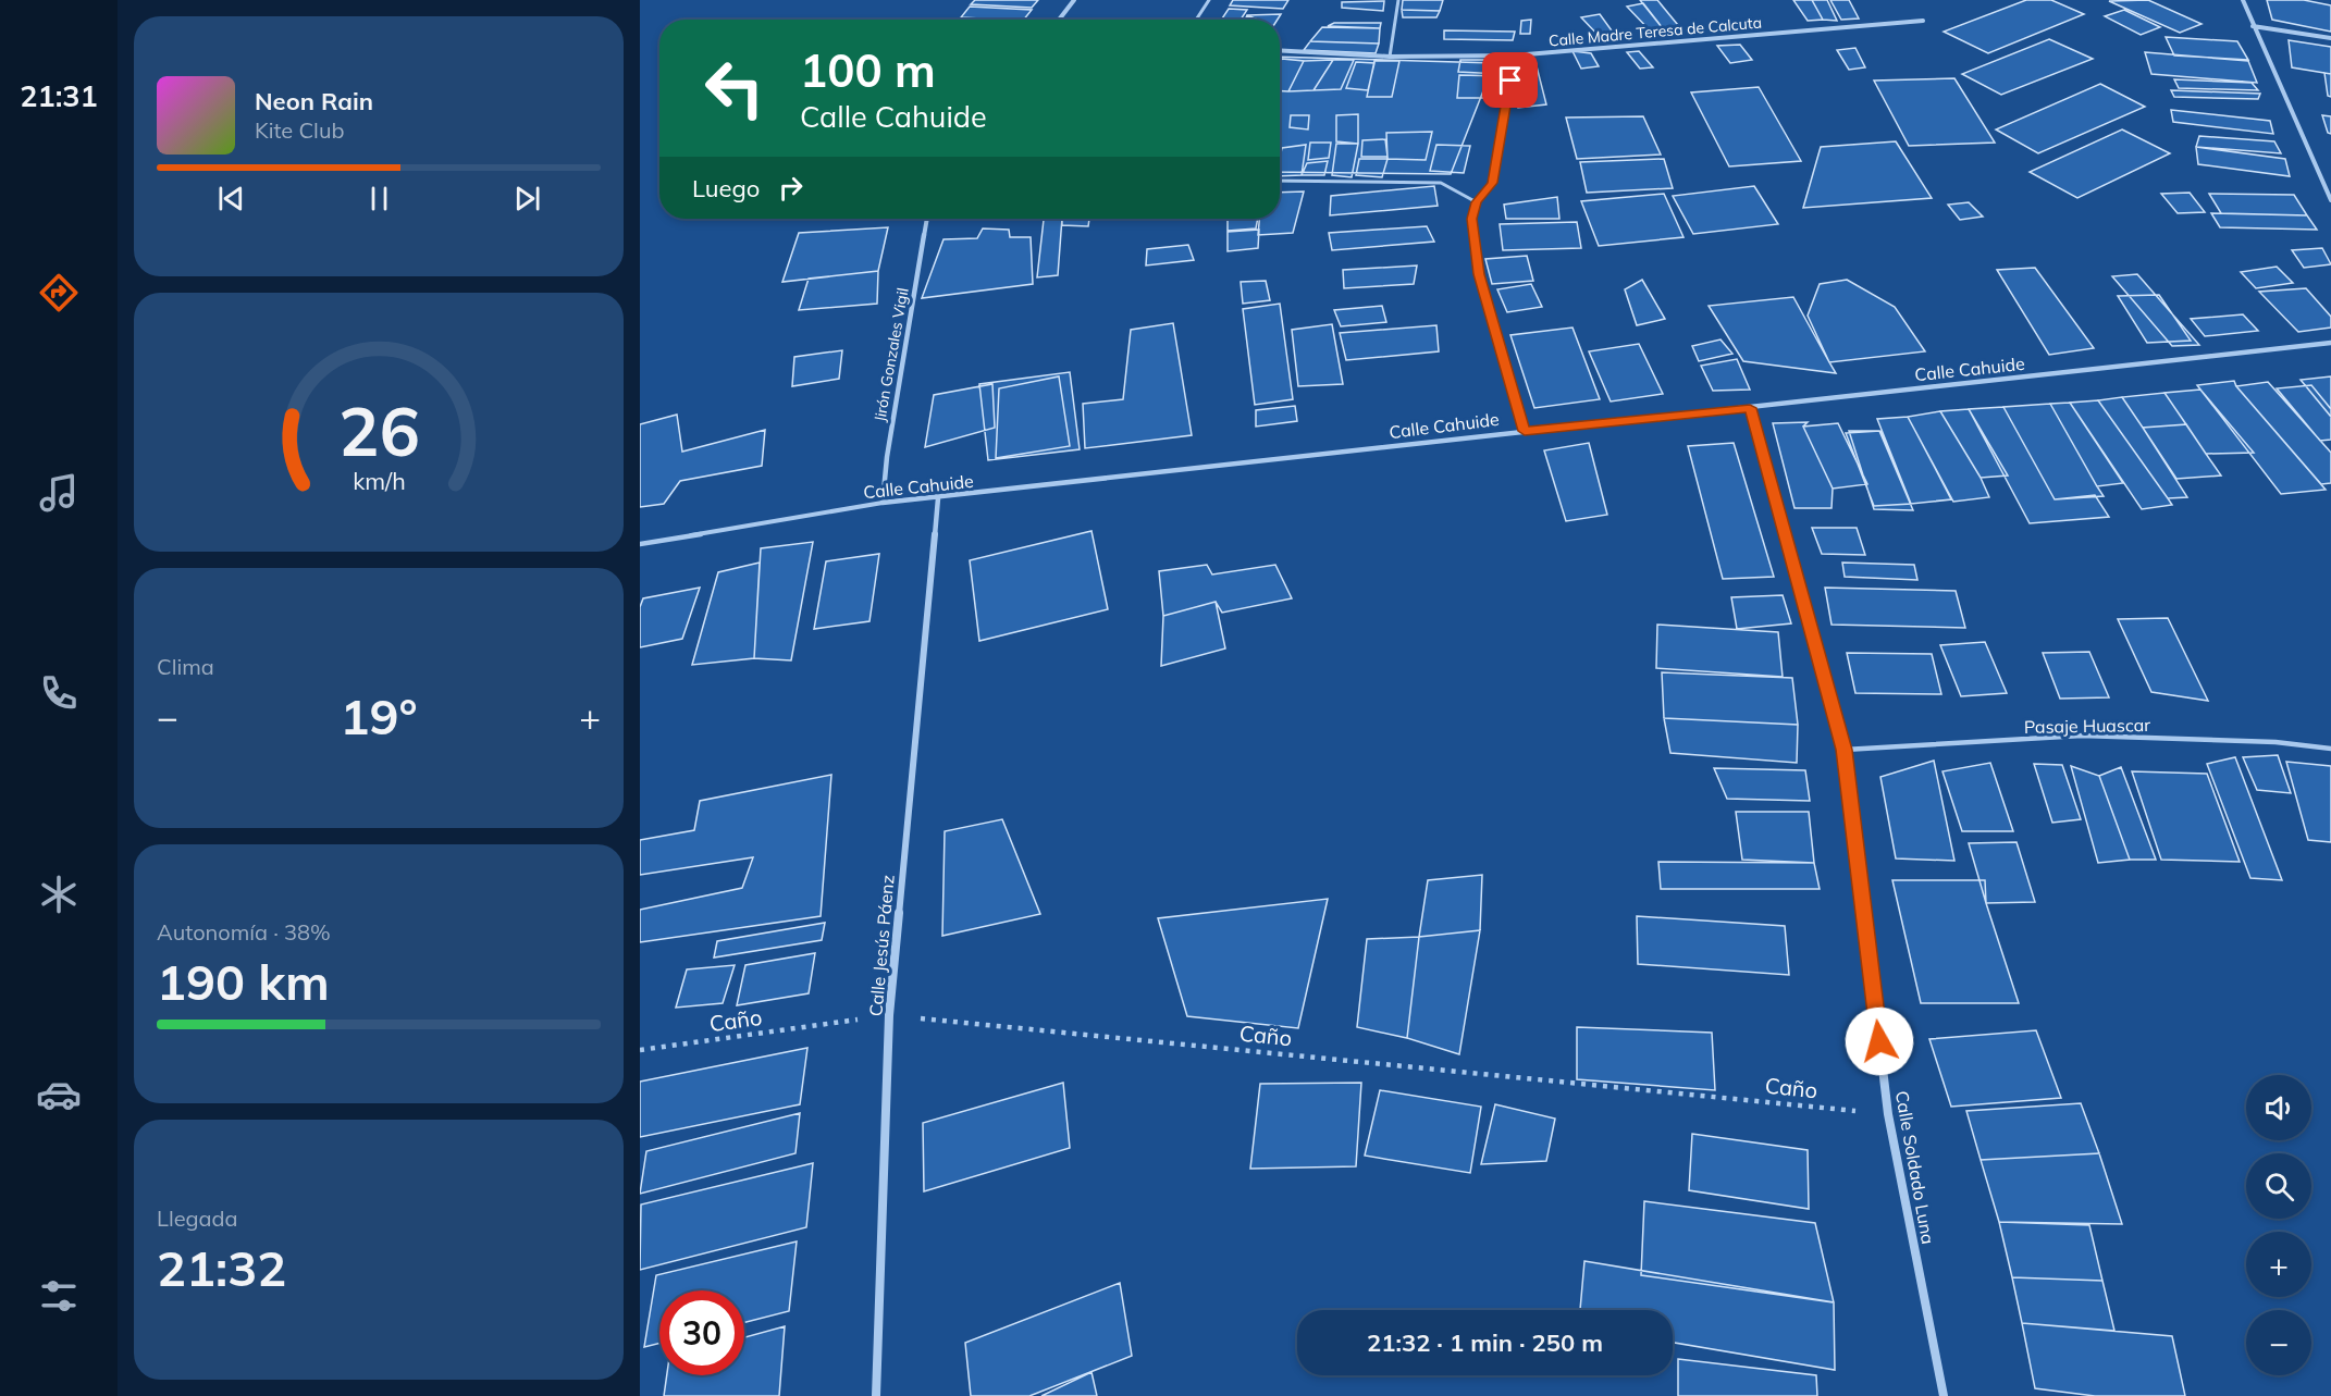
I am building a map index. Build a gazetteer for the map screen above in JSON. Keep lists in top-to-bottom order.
{
  "streets": {
    "street": [
      "Calle Madre Teresa de Calcuta",
      "Jirón Gonzales Vigil",
      "Calle Cahuide",
      "Calle Jesús Páenz",
      "Calle Soldado Luna"
    ],
    "lane": ["Pasaje Huascar"],
    "path": ["Caño"]
  },
  "crossings": [
    ["Jirón Gonzales Vigil", "Calle Cahuide"],
    ["Calle Cahuide", "Calle Jesús Páenz"],
    ["Calle Cahuide", "Calle Soldado Luna"],
    ["Pasaje Huascar", "Calle Soldado Luna"],
    ["Calle Jesús Páenz", "Caño"],
    ["Caño", "Calle Soldado Luna"]
  ],
  "page": {
    "tabs": "21:31",
    "turn": ["100 m", "Calle Cahuide"],
    "song": ["Neon Rain", "Kite Club"],
    "then": "Luego",
    "tile": [
      "Clima",
      ["Autonomía · 38%", "190 km"],
      ["Llegada", "21:32"]
    ],
    "heat": ["−", "19°", "+"],
    "map_buttons": ["+", "−"],
    "limit": "30",
    "trip": "21:32 · 1 min · 250 m",
    "gauge": ["26", "km/h"]
  }
}
